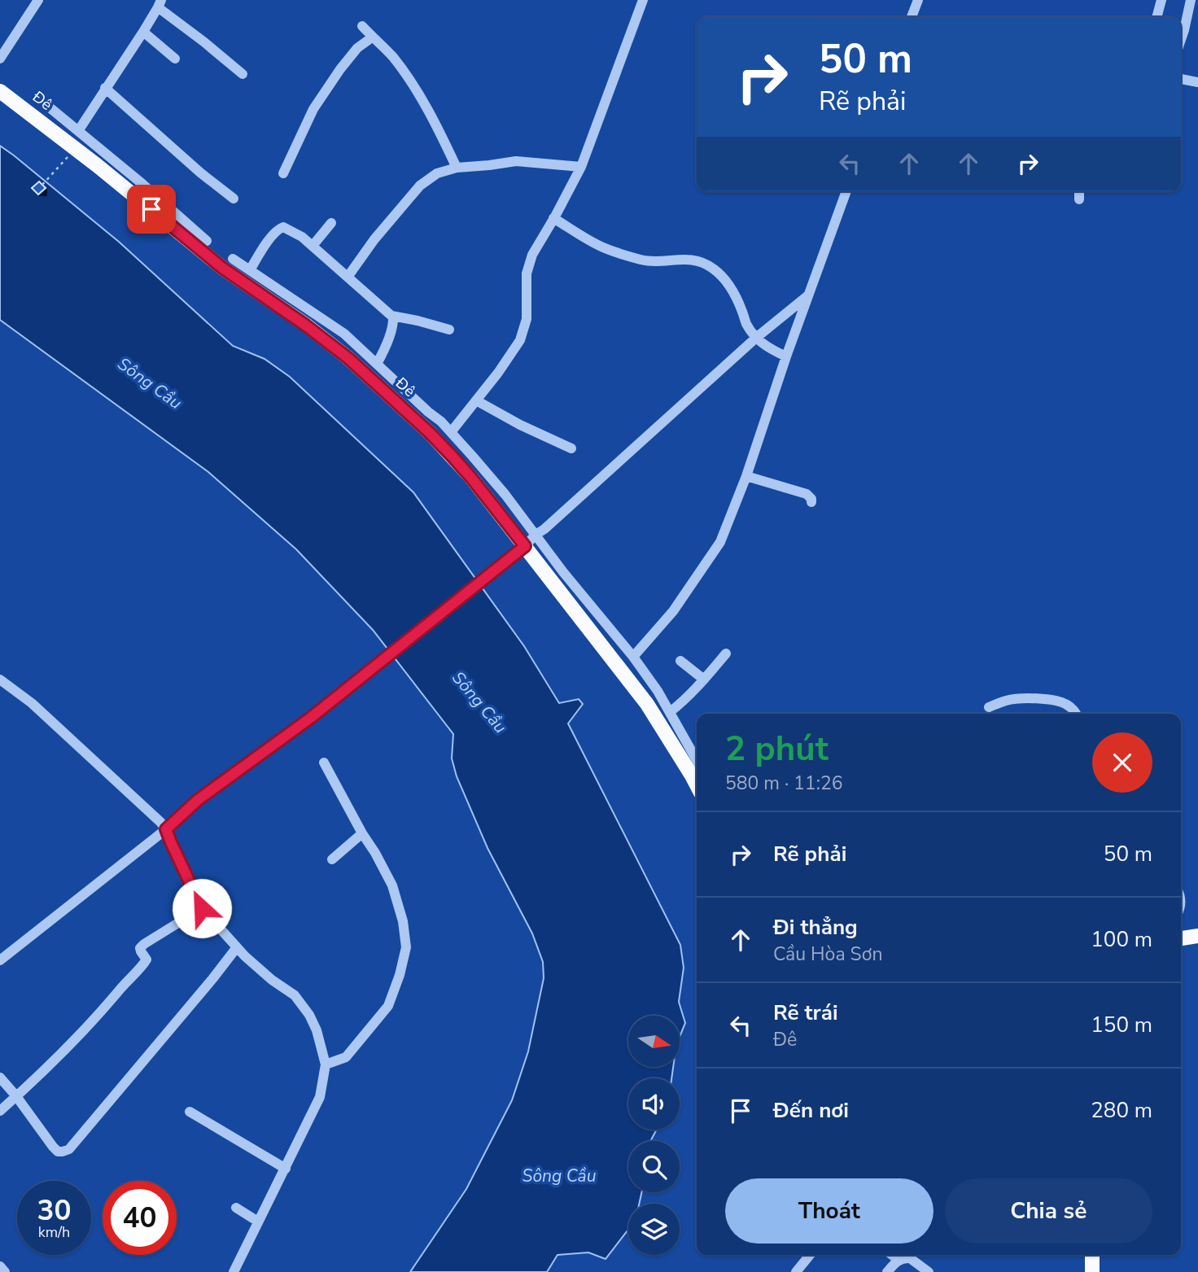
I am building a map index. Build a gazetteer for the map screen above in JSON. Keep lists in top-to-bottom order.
{
  "streets": {
    "main road": ["Đê"]
  },
  "water": ["Sông Cầu"],
  "north": "right",
  "page": {
    "turn": ["50 m", "Rẽ phải"],
    "heading": ["2 phút", "580 m · 11:26"],
    "list": [
      {
        "name": "Rẽ phải",
        "value": "50 m"
      },
      {
        "name": "Đi thẳng",
        "note": "Cầu Hòa Sơn",
        "value": "100 m"
      },
      {
        "name": "Rẽ trái",
        "note": "Đê",
        "value": "150 m"
      },
      {
        "name": "Đến nơi",
        "value": "280 m"
      }
    ],
    "buttons": ["Thoát", "Chia sẻ"],
    "speed": "30 km/h",
    "limit": "40"
  }
}
